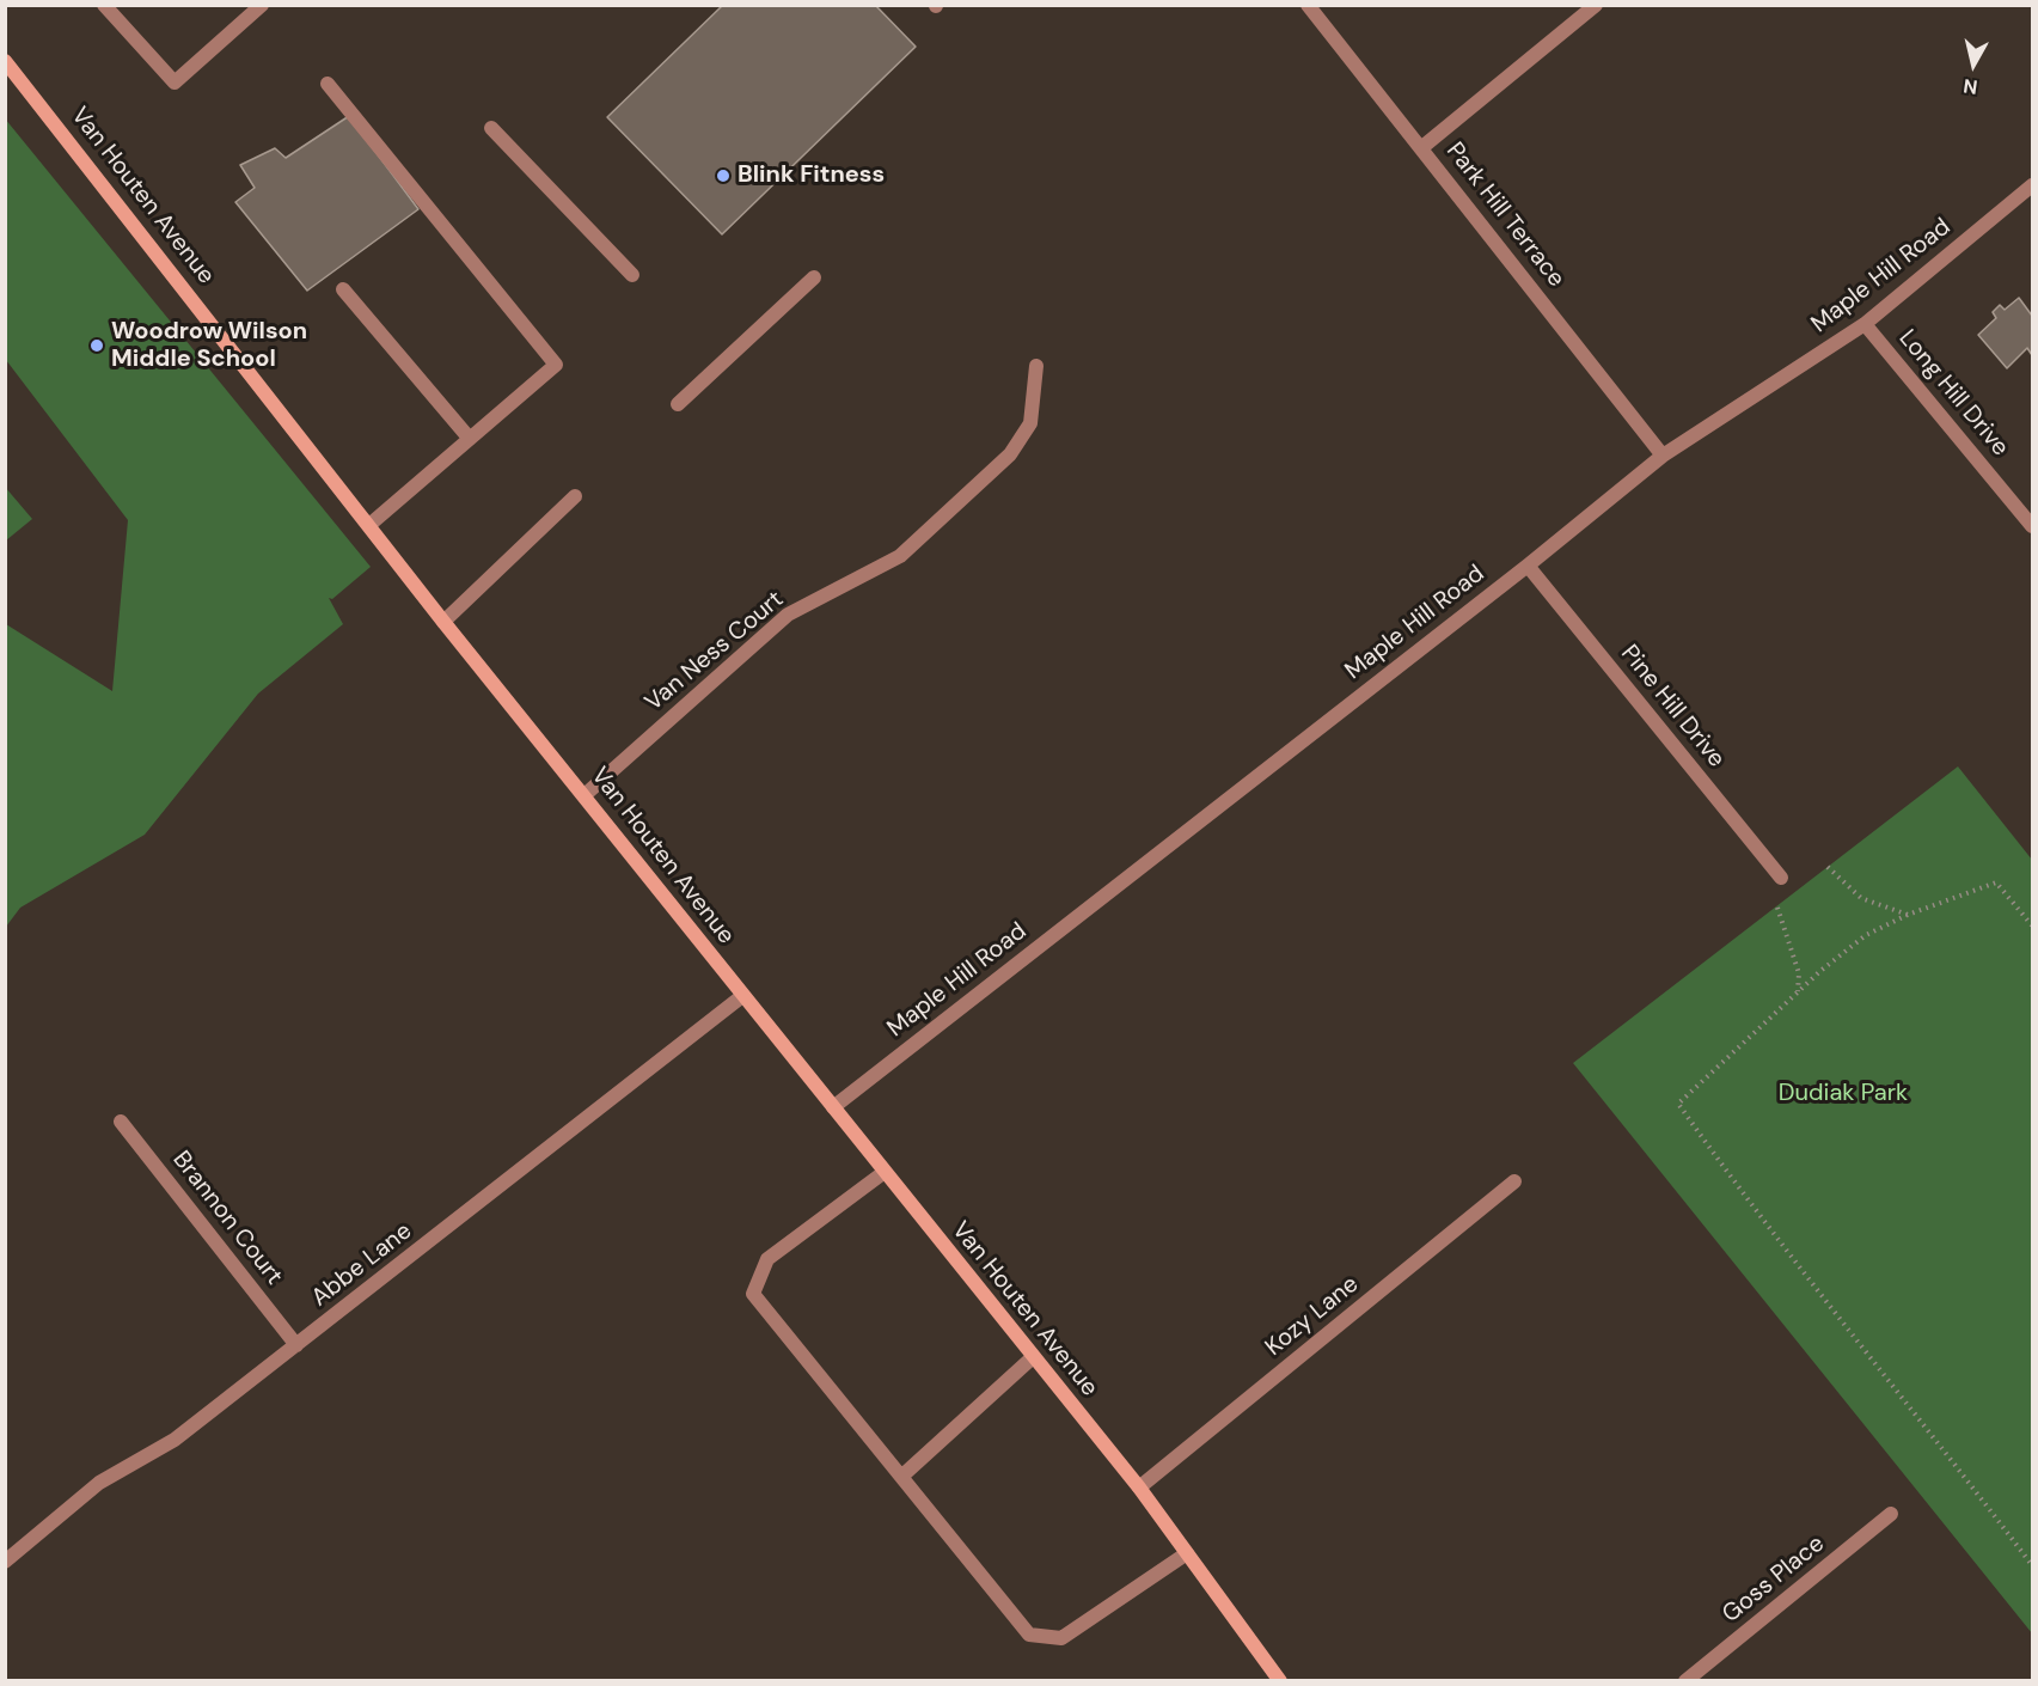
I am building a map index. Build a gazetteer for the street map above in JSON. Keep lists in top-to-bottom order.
{
  "streets": {
    "main road": ["Van Houten Avenue"],
    "street": [
      "Park Hill Terrace",
      "Maple Hill Road",
      "Long Hill Drive",
      "Van Ness Court",
      "Pine Hill Drive",
      "Brannon Court",
      "Abbe Lane",
      "Kozy Lane",
      "Goss Place"
    ]
  },
  "crossings": [
    ["Van Houten Avenue", "Maple Hill Road"],
    ["Van Houten Avenue", "Van Ness Court"],
    ["Van Houten Avenue", "Abbe Lane"],
    ["Van Houten Avenue", "Kozy Lane"],
    ["Park Hill Terrace", "Maple Hill Road"],
    ["Maple Hill Road", "Long Hill Drive"],
    ["Maple Hill Road", "Pine Hill Drive"],
    ["Brannon Court", "Abbe Lane"]
  ],
  "parks": ["Dudiak Park"],
  "places": ["Blink Fitness", "Woodrow Wilson Middle School"],
  "north": "bottom"
}
